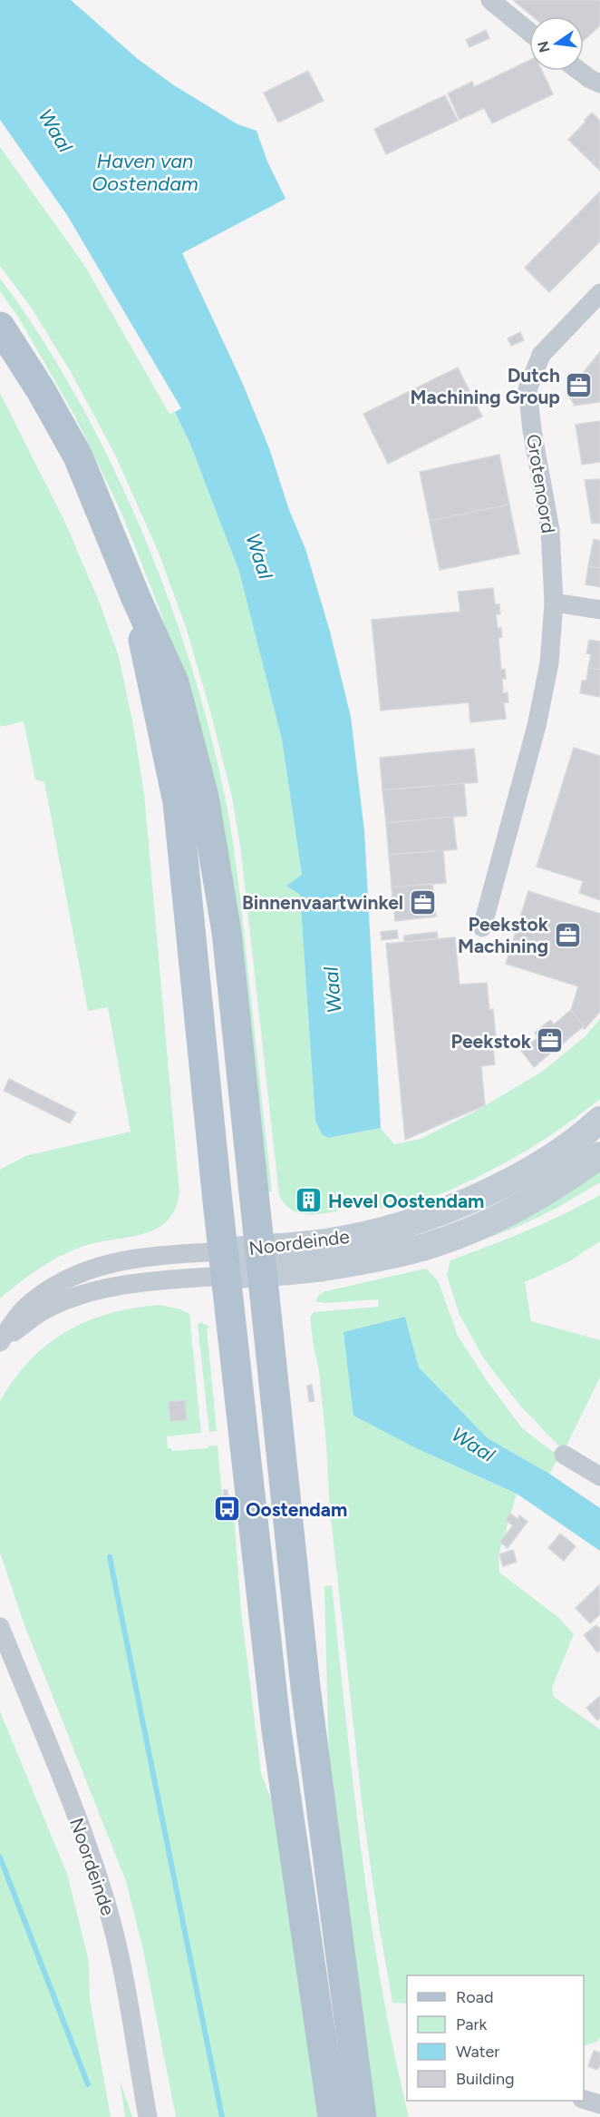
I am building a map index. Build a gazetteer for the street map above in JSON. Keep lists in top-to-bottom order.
{
  "streets": {
    "main road": ["Noordeinde"],
    "street": ["Grotenoord"]
  },
  "water": ["Waal", "Haven van Oostendam"],
  "places": {
    "office": [
      "Dutch Machining Group",
      "Binnenvaartwinkel",
      "Peekstok Machining",
      "Peekstok"
    ],
    "building": ["Hevel Oostendam"],
    "bus stop": ["Oostendam"]
  },
  "legend": [
    "Road",
    "Park",
    "Water",
    "Building"
  ],
  "north": "left"
}
